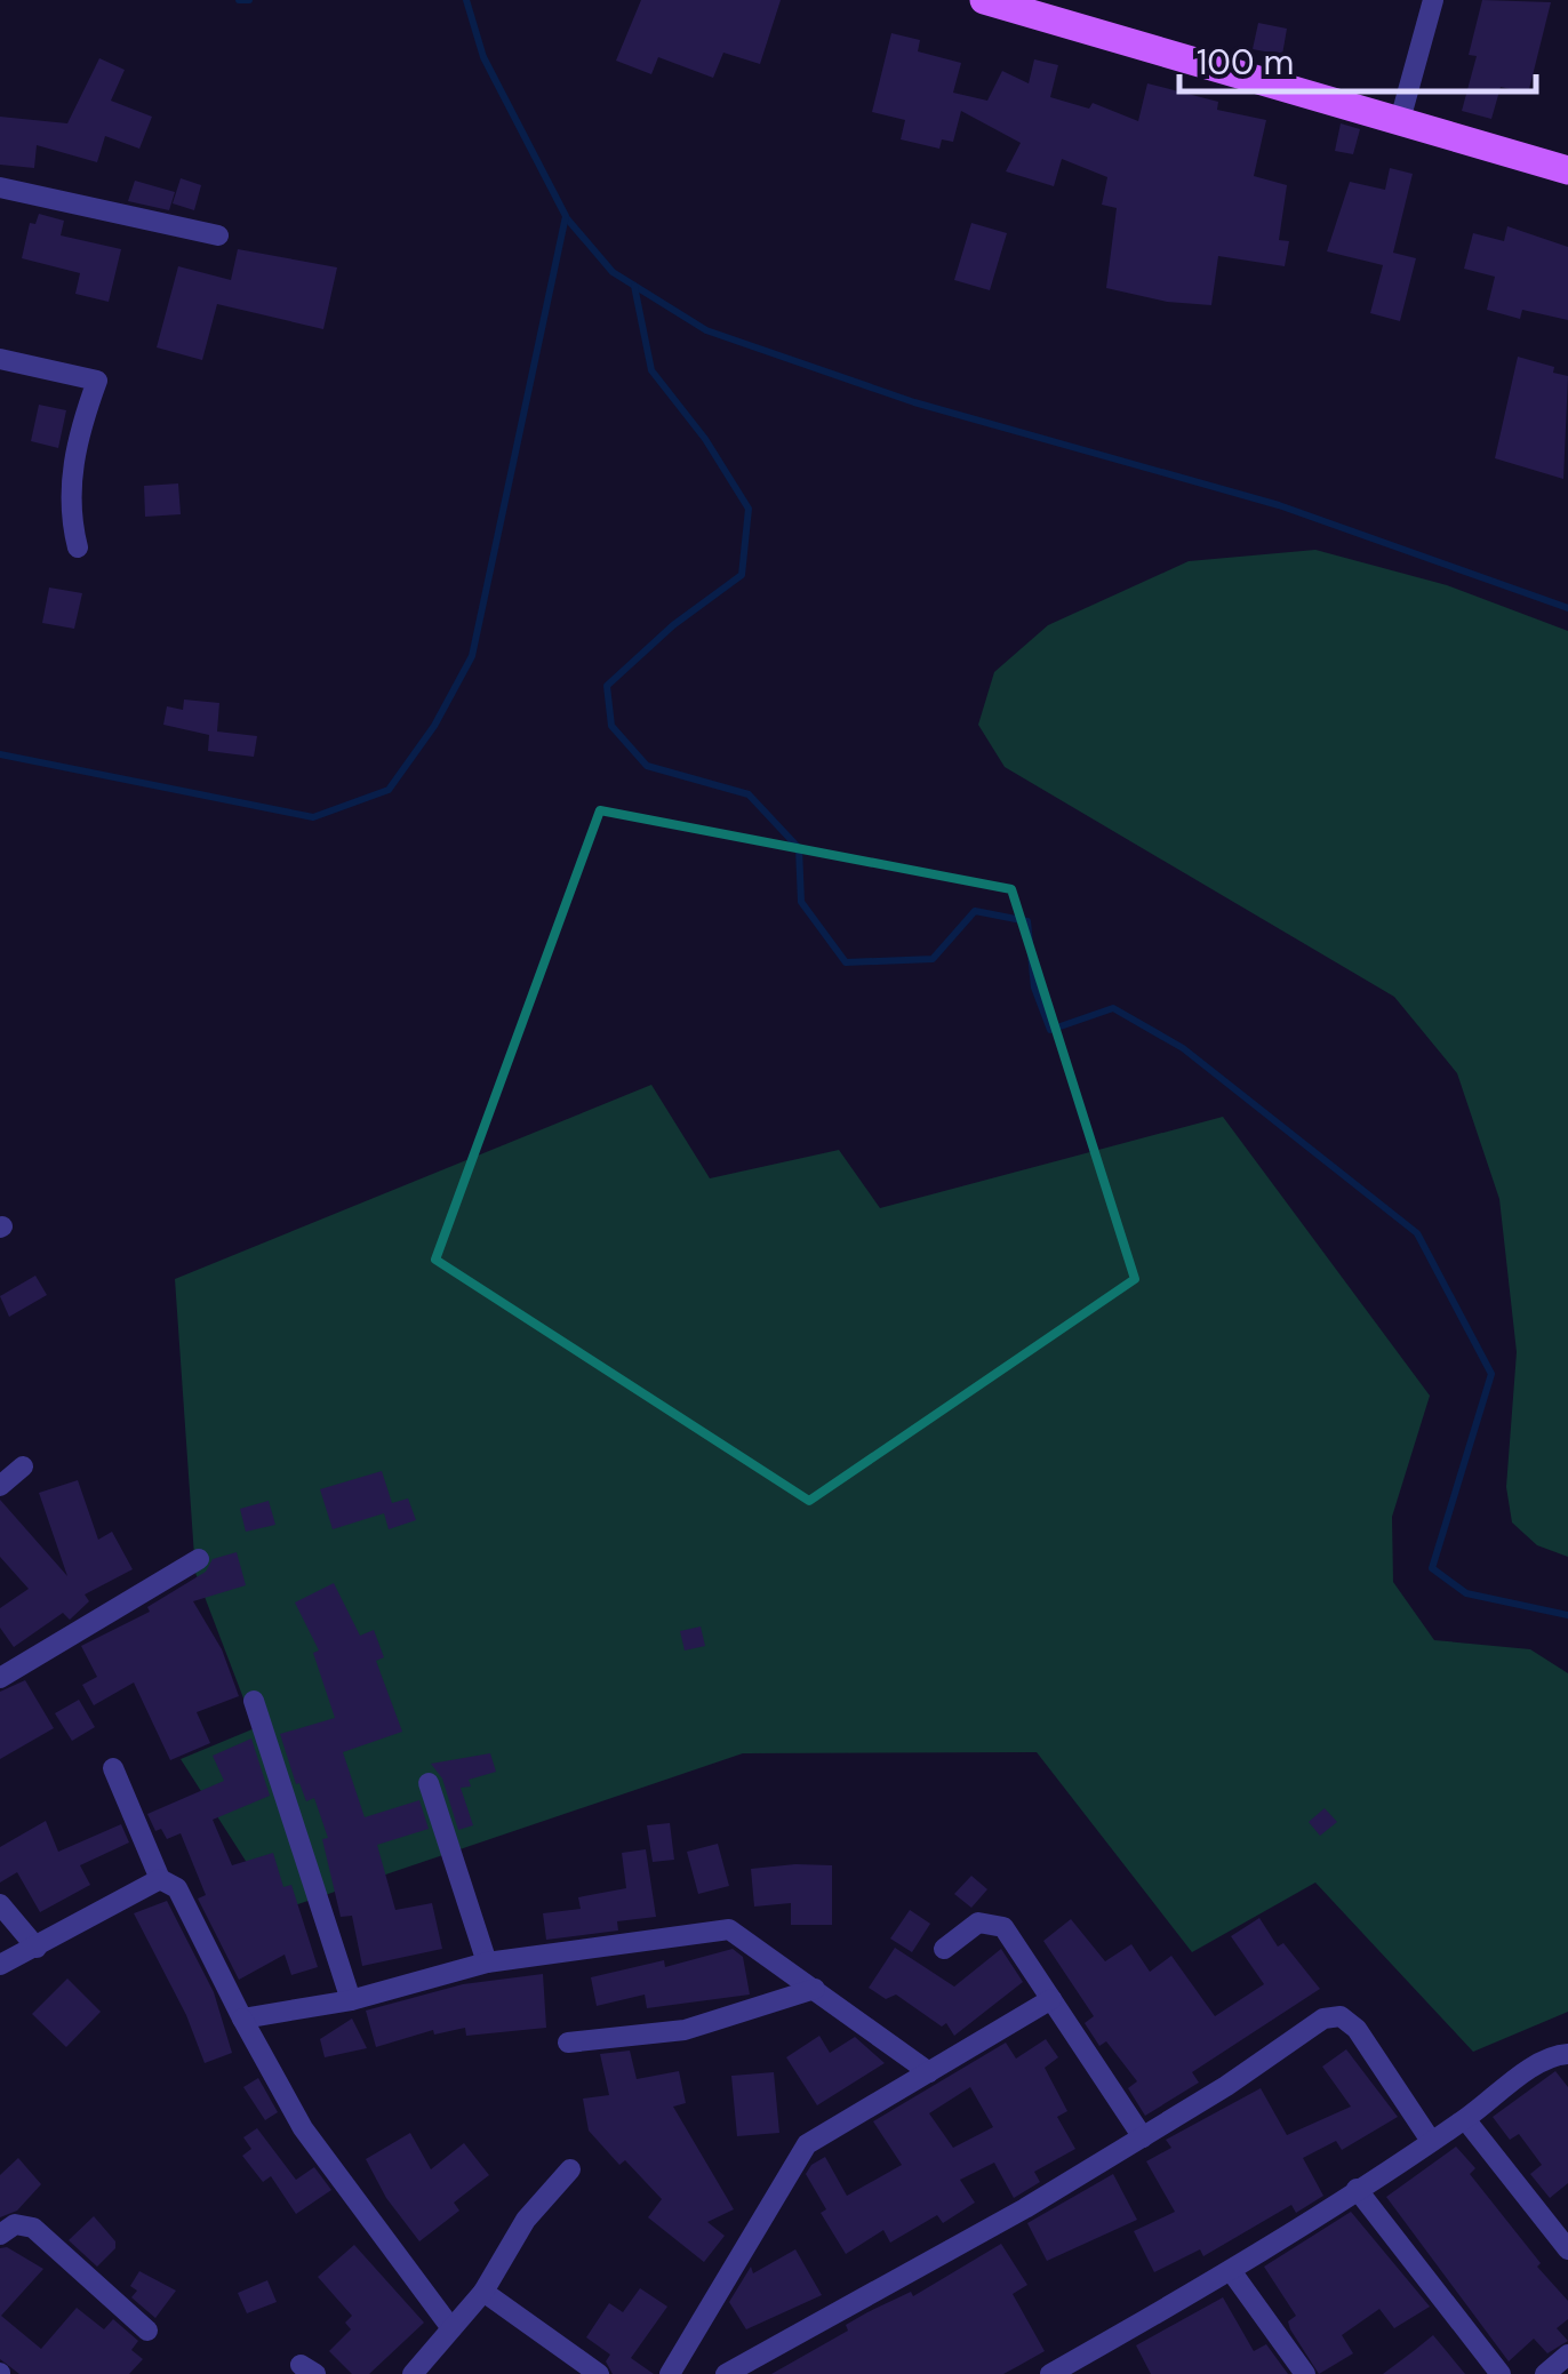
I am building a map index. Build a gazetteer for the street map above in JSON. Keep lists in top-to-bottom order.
{
  "scale_bar": "100 m"
}
